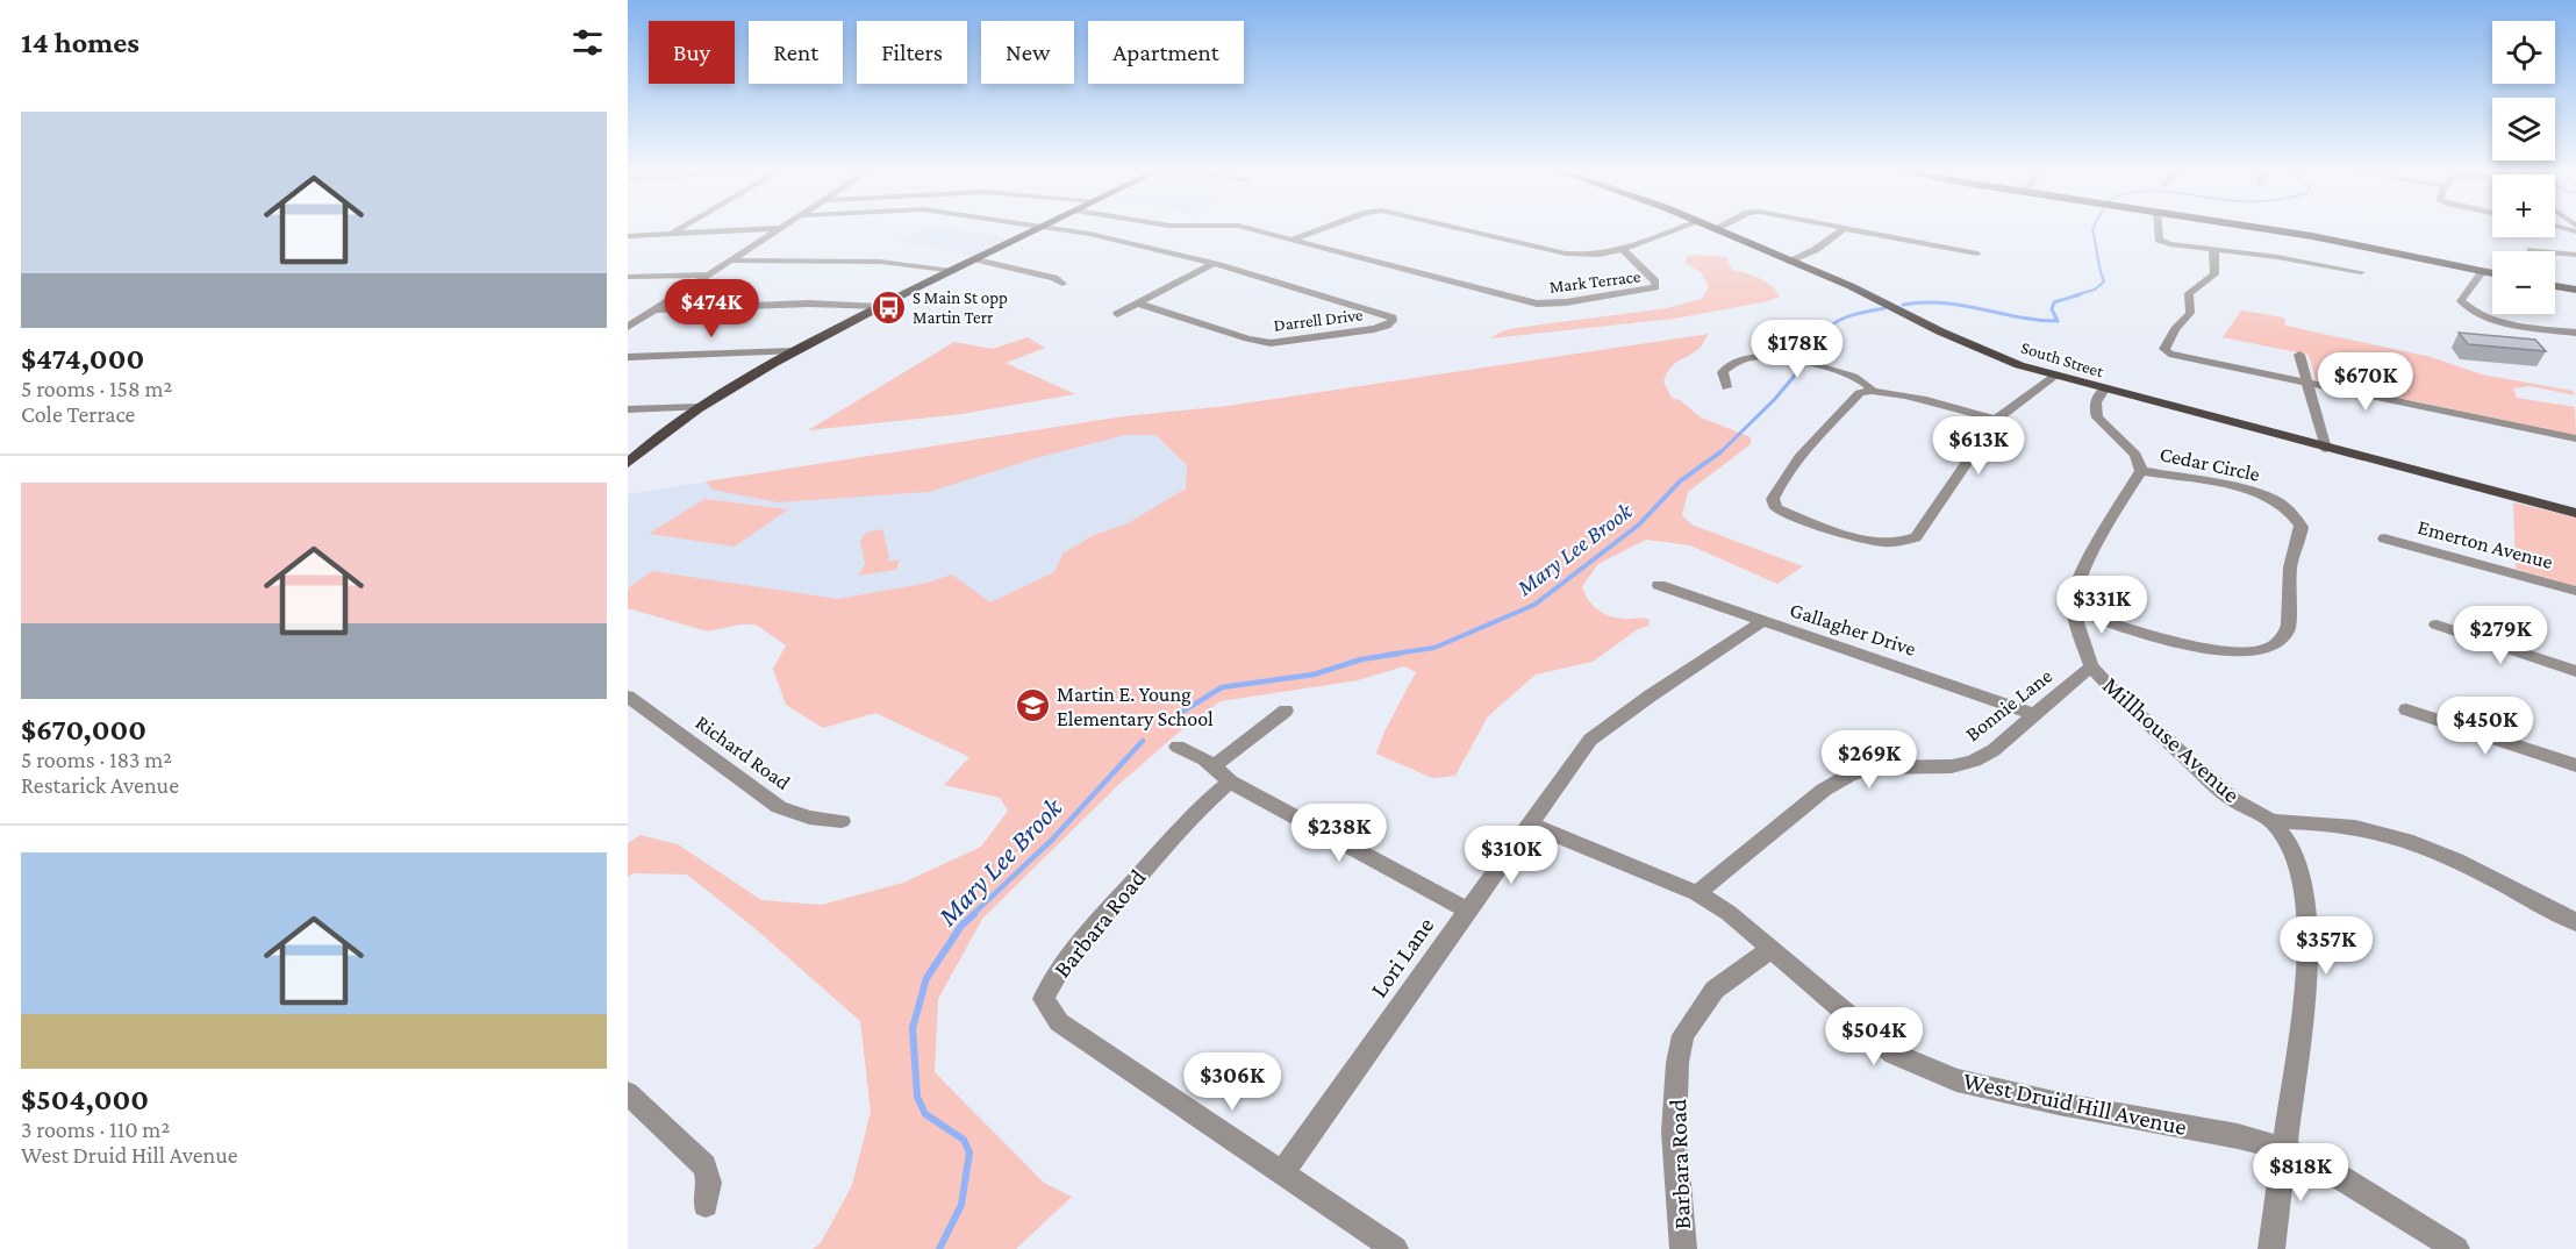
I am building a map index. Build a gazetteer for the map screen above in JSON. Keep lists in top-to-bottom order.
{
  "streets": {
    "main road": ["South Street"],
    "street": [
      "Mark Terrace",
      "Darrell Drive",
      "Cedar Circle",
      "Emerton Avenue",
      "Gallagher Drive",
      "Bonnie Lane",
      "Millhouse Avenue",
      "Richard Road",
      "Barbara Road",
      "Lori Lane",
      "West Druid Hill Avenue"
    ]
  },
  "crossings": [
    ["South Street", "Cedar Circle"],
    ["Cedar Circle", "Bonnie Lane"],
    ["Cedar Circle", "Millhouse Avenue"],
    ["Gallagher Drive", "Bonnie Lane"],
    ["Gallagher Drive", "Lori Lane"],
    ["Bonnie Lane", "Millhouse Avenue"],
    ["Bonnie Lane", "West Druid Hill Avenue"],
    ["Millhouse Avenue", "West Druid Hill Avenue"],
    ["Barbara Road", "Lori Lane"],
    ["Barbara Road", "West Druid Hill Avenue"],
    ["Lori Lane", "West Druid Hill Avenue"]
  ],
  "water": ["Mary Lee Brook"],
  "places": {
    "bus stop": ["S Main St opp Martin Terr"],
    "school or university": ["Martin E. Young Elementary School"]
  },
  "page": {
    "heading": "14 homes",
    "map_buttons": ["+", "−"],
    "chip": [
      "Buy",
      "Rent",
      "Filters",
      "New",
      "Apartment"
    ],
    "list": [
      {
        "name": "$474,000",
        "note": "5 rooms · 158 m² · Cole Terrace"
      },
      {
        "name": "$670,000",
        "note": "5 rooms · 183 m² · Restarick Avenue"
      },
      {
        "name": "$504,000",
        "note": "3 rooms · 110 m² · West Druid Hill Avenue"
      }
    ],
    "price": [
      "$474K",
      "$178K",
      "$670K",
      "$613K",
      "$331K",
      "$279K",
      "$450K",
      "$269K",
      "$238K",
      "$310K",
      "$357K",
      "$504K",
      "$306K",
      "$818K"
    ]
  }
}
